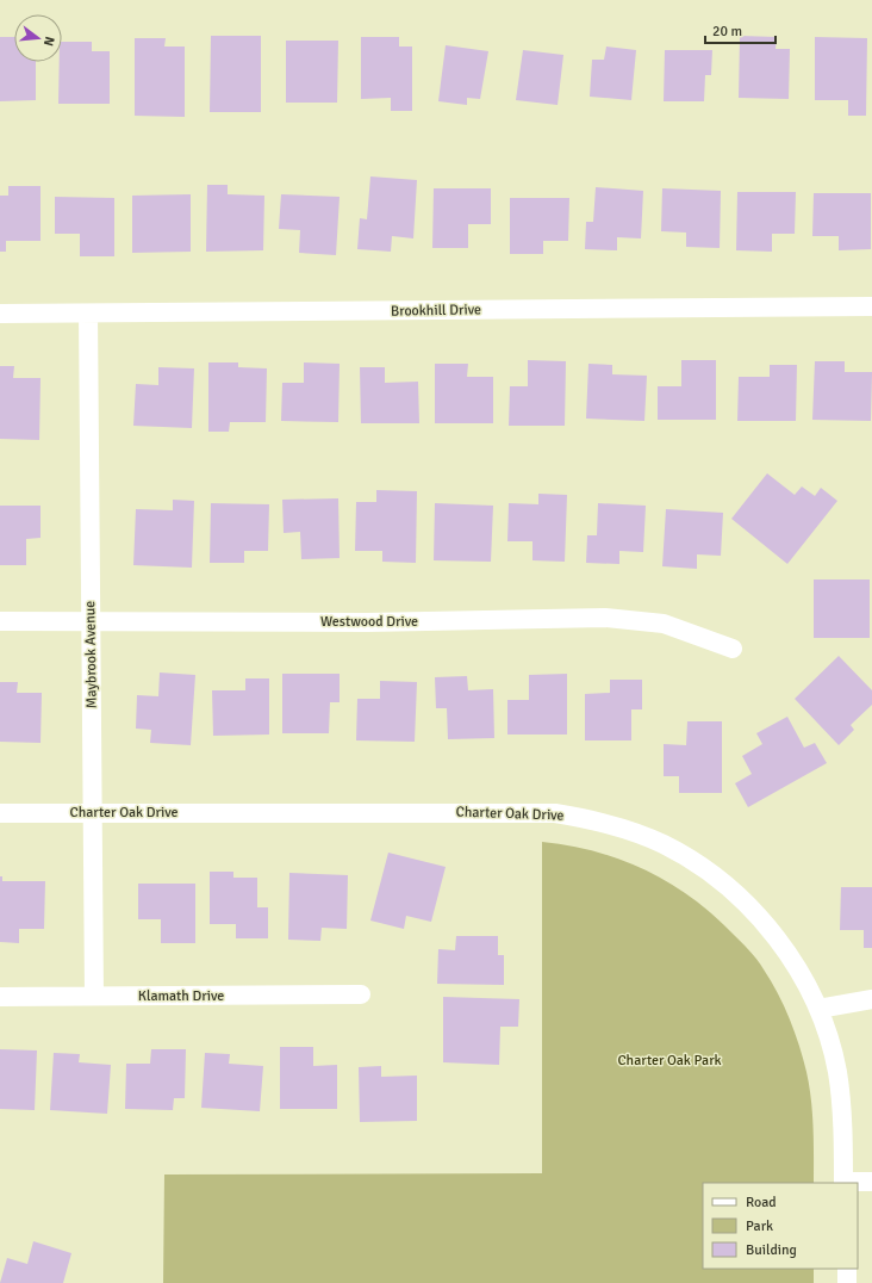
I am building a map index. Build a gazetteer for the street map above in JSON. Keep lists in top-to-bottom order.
{
  "streets": {
    "street": [
      "Brookhill Drive",
      "Westwood Drive",
      "Maybrook Avenue",
      "Charter Oak Drive",
      "Klamath Drive"
    ]
  },
  "crossings": [
    ["Brookhill Drive", "Maybrook Avenue"],
    ["Westwood Drive", "Maybrook Avenue"],
    ["Maybrook Avenue", "Charter Oak Drive"],
    ["Maybrook Avenue", "Klamath Drive"]
  ],
  "parks": ["Charter Oak Park"],
  "legend": ["Road", "Park", "Building"],
  "scale_bar": "20 m",
  "north": "right"
}
